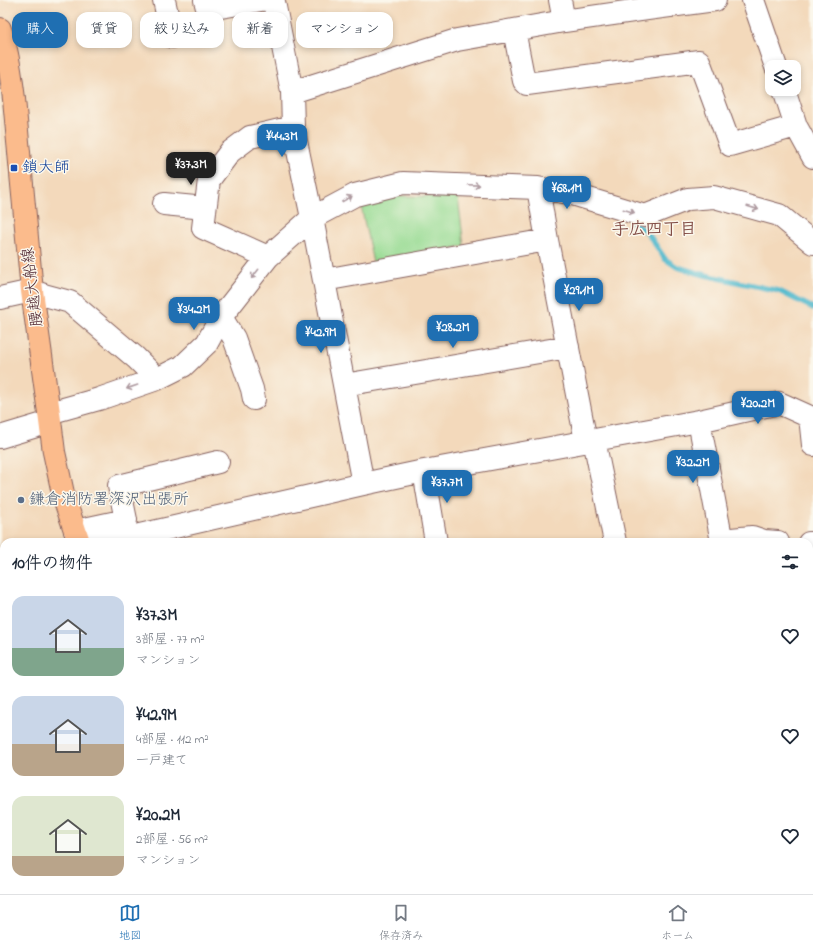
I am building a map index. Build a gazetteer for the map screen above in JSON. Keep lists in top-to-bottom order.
{
  "streets": {
    "main road": ["腰越大船線"]
  },
  "districts": ["手広四丁目"],
  "places": {
    "transit": ["鎖大師"],
    "other": ["鎌倉消防署深沢出張所"]
  },
  "page": {
    "chip": [
      "購入",
      "賃貸",
      "絞り込み",
      "新着",
      "マンション"
    ],
    "price": [
      "¥44.3M",
      "¥37.3M",
      "¥68.1M",
      "¥29.1M",
      "¥34.2M",
      "¥28.2M",
      "¥42.9M",
      "¥20.2M",
      "¥32.2M",
      "¥37.7M"
    ],
    "heading": "10件の物件",
    "list": [
      {
        "name": "¥37.3M",
        "note": "3部屋 · 77 m² · マンション"
      },
      {
        "name": "¥42.9M",
        "note": "4部屋 · 112 m² · 一戸建て"
      },
      {
        "name": "¥20.2M",
        "note": "2部屋 · 56 m² · マンション"
      }
    ],
    "tabs": ["地図", "保存済み", "ホーム"]
  }
}
